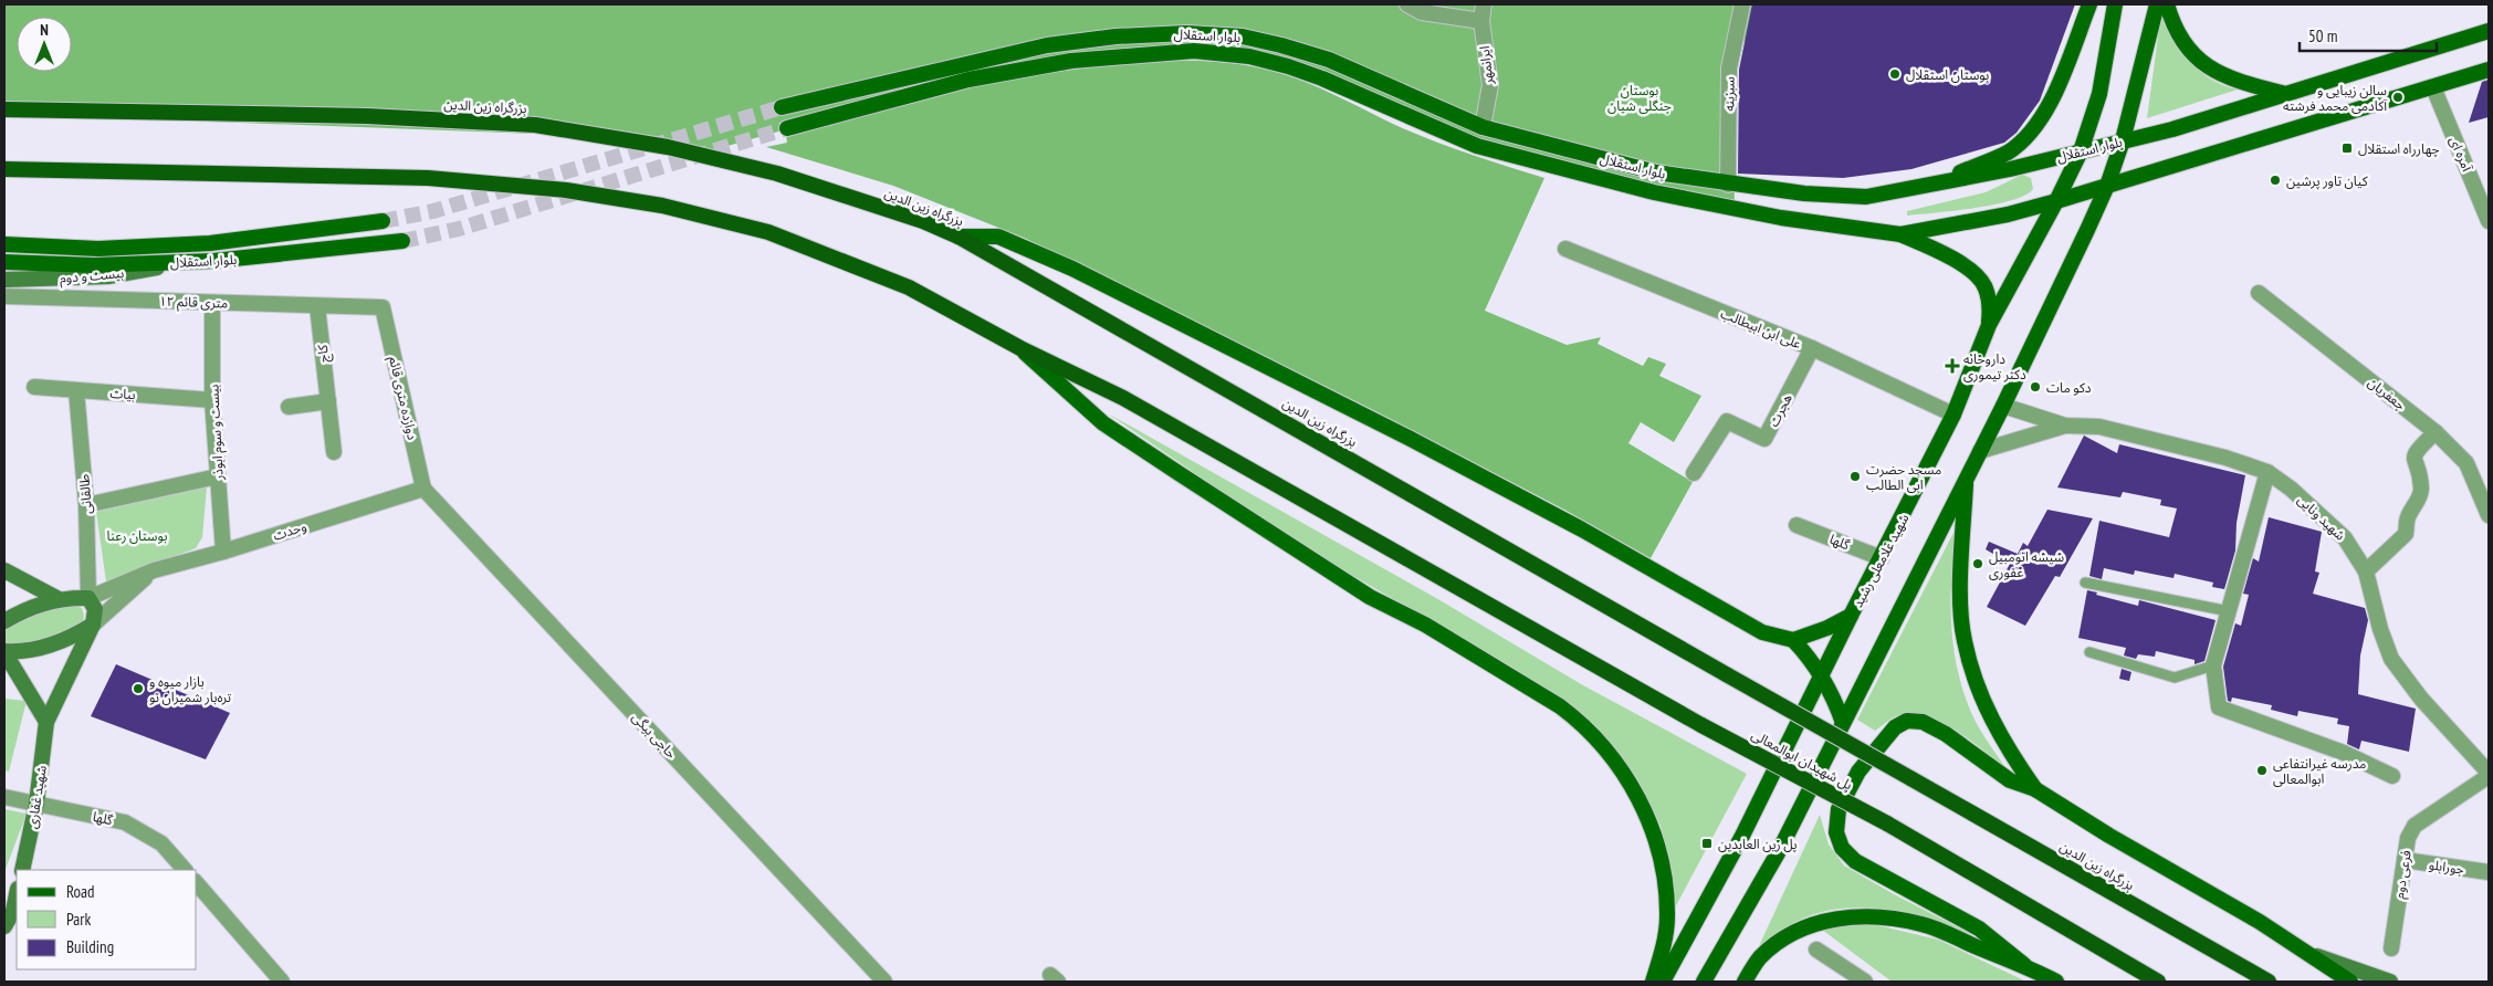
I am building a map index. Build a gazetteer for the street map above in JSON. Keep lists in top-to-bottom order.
{
  "streets": {
    "highway": ["بزرگراه زین الدین", "پل شهیدان ابوالمعالی"],
    "main road": [
      "بلوار استقلال",
      "بیست و دوم",
      "شهید غلامعلی رشید",
      "شهید غفاری"
    ],
    "street": [
      "ایرانمهر",
      "سبزینه",
      "آمره ای",
      "۱۲ متری قائم",
      "علی ابن ابیطالب",
      "کاج",
      "بیات",
      "جعفریان",
      "دوازده متری قائم",
      "هجرت",
      "بیست و سوم ابوذر",
      "طالقانی",
      "شهید ونایی",
      "وحدت",
      "گلها",
      "حاجی بیگی",
      "جورابلو",
      "فرعی دوم"
    ]
  },
  "crossings": [
    ["بلوار استقلال", "ایرانمهر"],
    ["بلوار استقلال", "سبزینه"],
    ["بلوار استقلال", "آمره ای"],
    ["بلوار استقلال", "بیست و دوم"],
    ["بلوار استقلال", "شهید غلامعلی رشید"],
    ["۱۲ متری قائم", "کاج"],
    ["۱۲ متری قائم", "دوازده متری قائم"],
    ["علی ابن ابیطالب", "هجرت"],
    ["علی ابن ابیطالب", "شهید غلامعلی رشید"],
    ["بیات", "بیست و سوم ابوذر"],
    ["بیات", "طالقانی"],
    ["دوازده متری قائم", "وحدت"],
    ["دوازده متری قائم", "حاجی بیگی"],
    ["بیست و سوم ابوذر", "وحدت"],
    ["طالقانی", "وحدت"],
    ["شهید ونایی", "فرعی دوم"],
    ["وحدت", "حاجی بیگی"],
    ["وحدت", "شهید غفاری"],
    ["گلها", "شهید غلامعلی رشید"],
    ["گلها", "شهید غفاری"],
    ["جورابلو", "فرعی دوم"]
  ],
  "parks": ["بوستان جنگلی شیان", "بوستان رعنا"],
  "places": {
    "other": [
      "بوستان استقلال",
      "سالن زیبایی و آکادمی محمد فرشته",
      "کیان تاور پرشین",
      "دکو مات",
      "مسجد حضرت ابی الطالب",
      "شیشه اتومبیل غفوری",
      "بازار میوه و تره‌بار شمیران نو",
      "مدرسه غیرانتفاعی ابوالمعالی"
    ],
    "transit": ["چهارراه استقلال", "پل زین العابدین"],
    "health": ["داروخانه دکتر تیموری"]
  },
  "legend": ["Road", "Park", "Building"],
  "scale_bar": "50 m",
  "north": "top"
}
